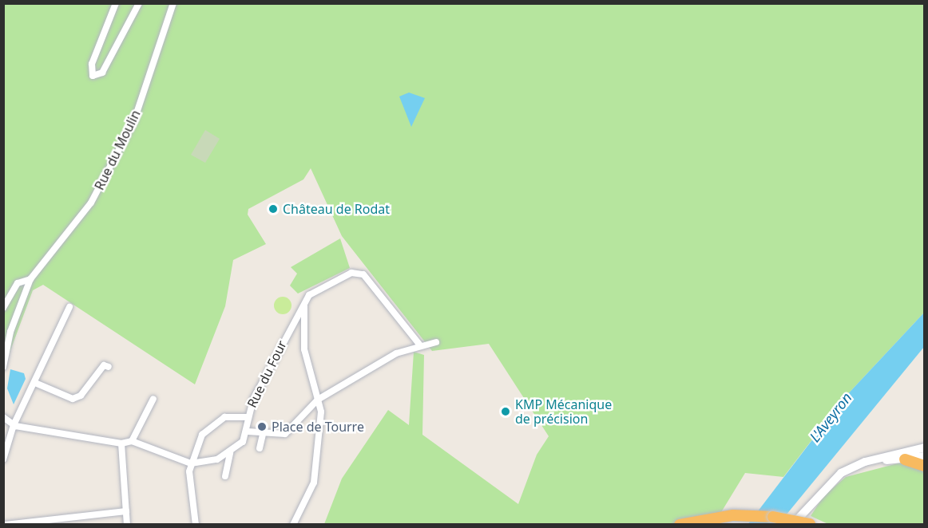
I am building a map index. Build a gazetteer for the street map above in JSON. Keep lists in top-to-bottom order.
{
  "streets": {
    "street": ["Rue du Moulin", "Rue du Four"]
  },
  "water": ["L'Aveyron"],
  "places": ["Château de Rodat", "KMP Mécanique de précision", "Place de Tourre"]
}
